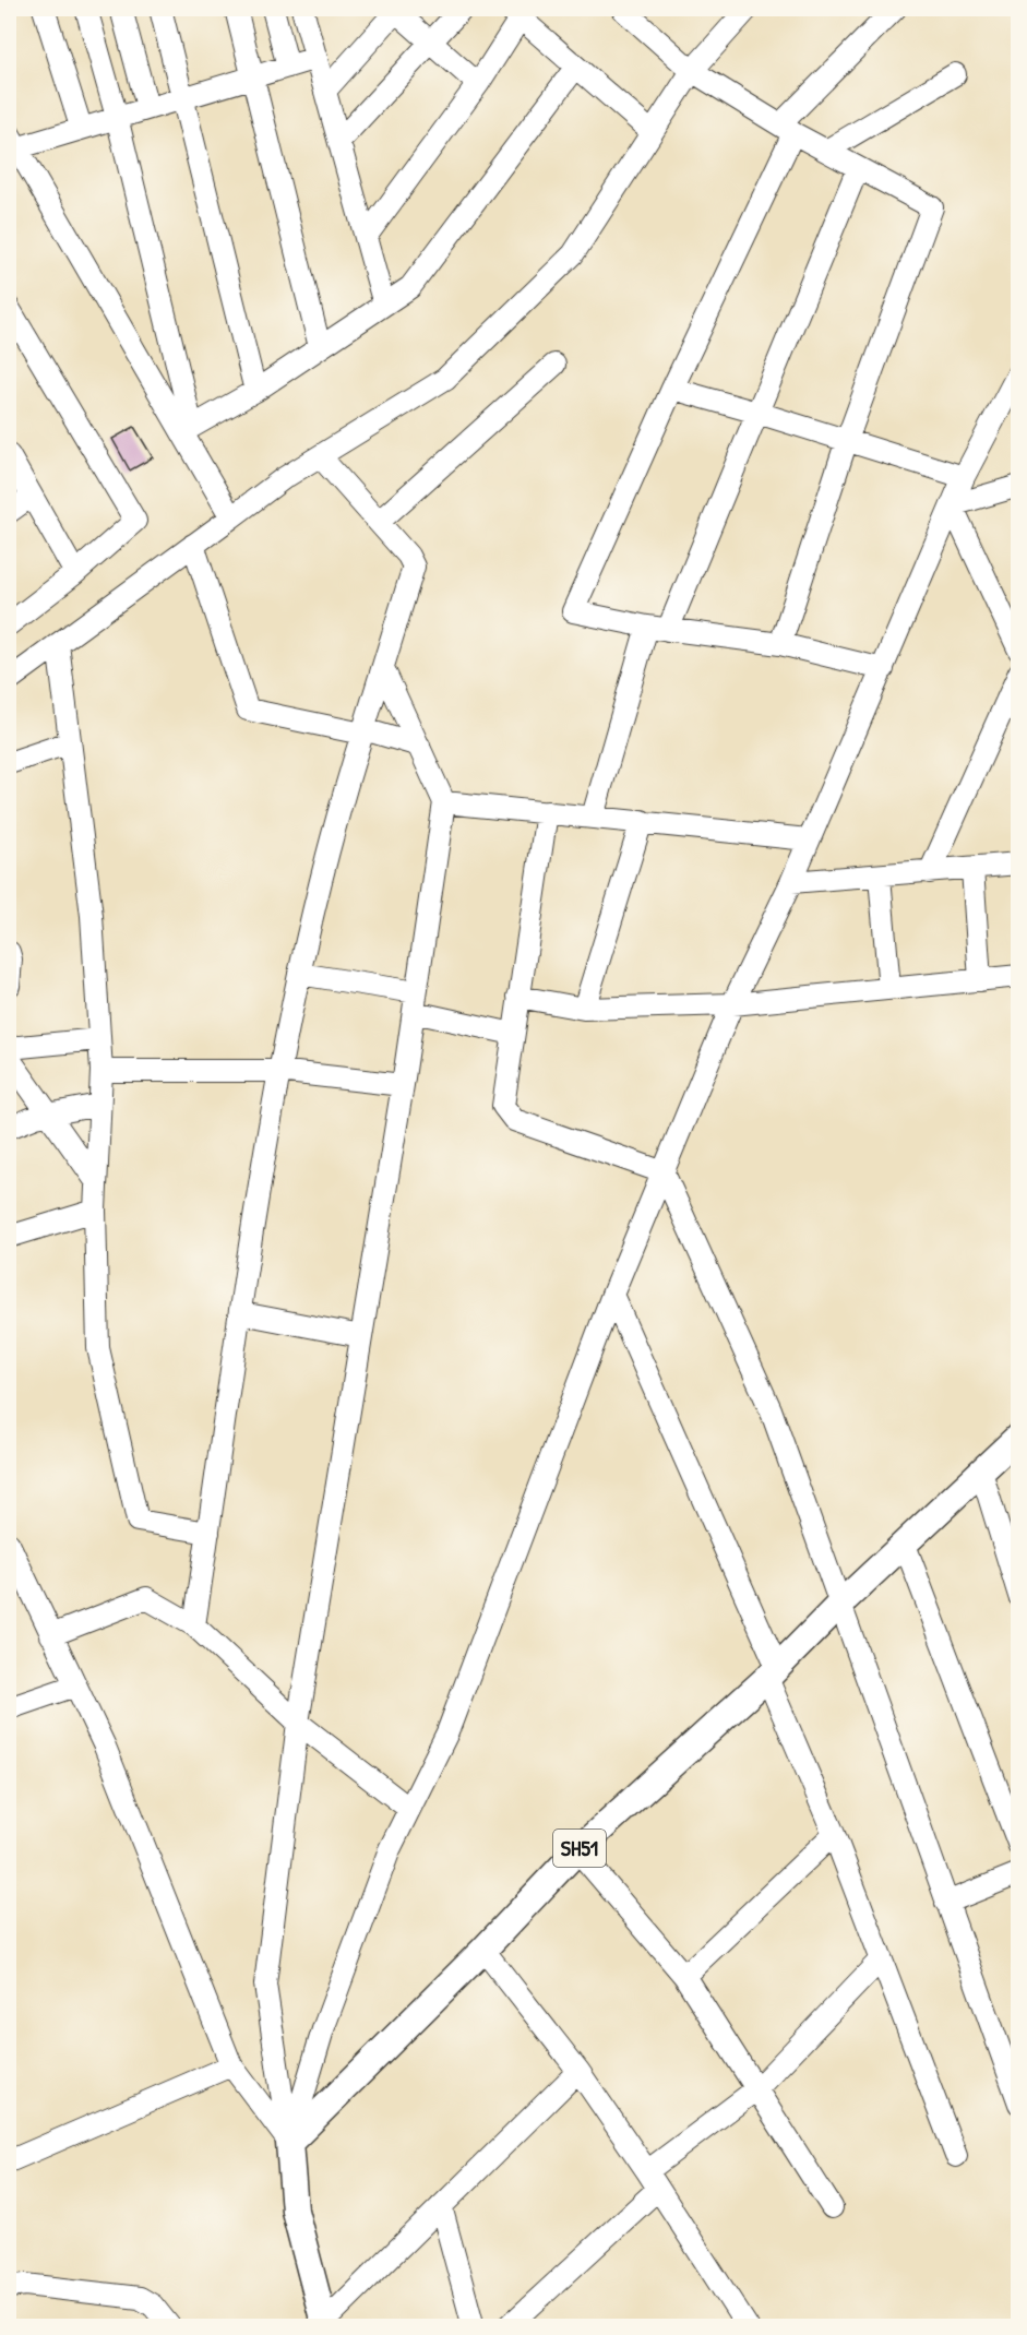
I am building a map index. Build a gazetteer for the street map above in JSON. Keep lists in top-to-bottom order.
{
  "streets": {
    "main road": ["SH51"]
  }
}
